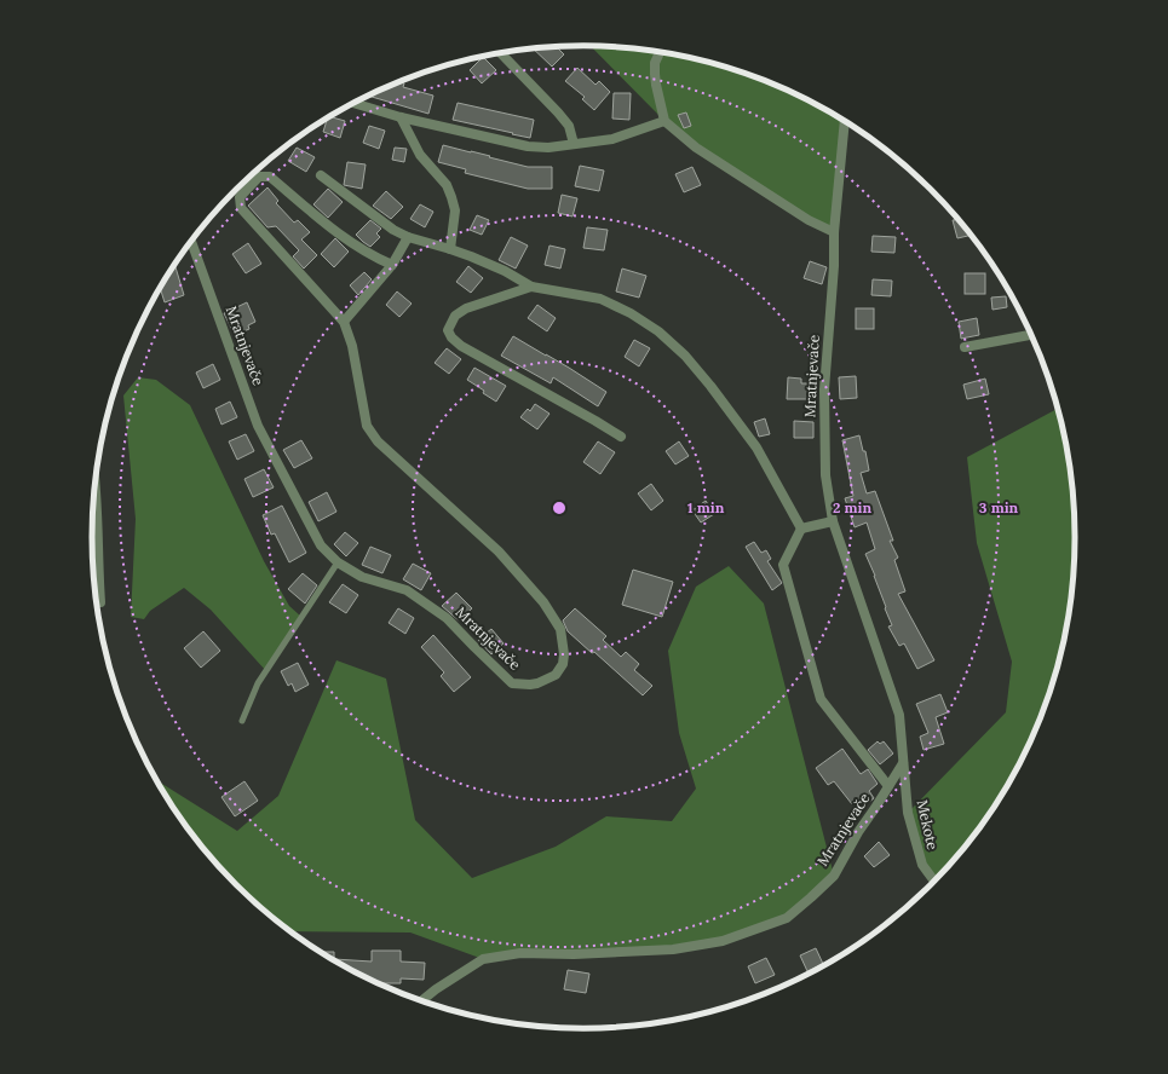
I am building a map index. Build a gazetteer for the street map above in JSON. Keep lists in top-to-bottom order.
{
  "streets": {
    "street": ["Mratnjevače", "Mekote"]
  },
  "crossings": [
    ["Mratnjevače", "Mekote"]
  ],
  "rings": ["1 min", "2 min", "3 min"]
}
